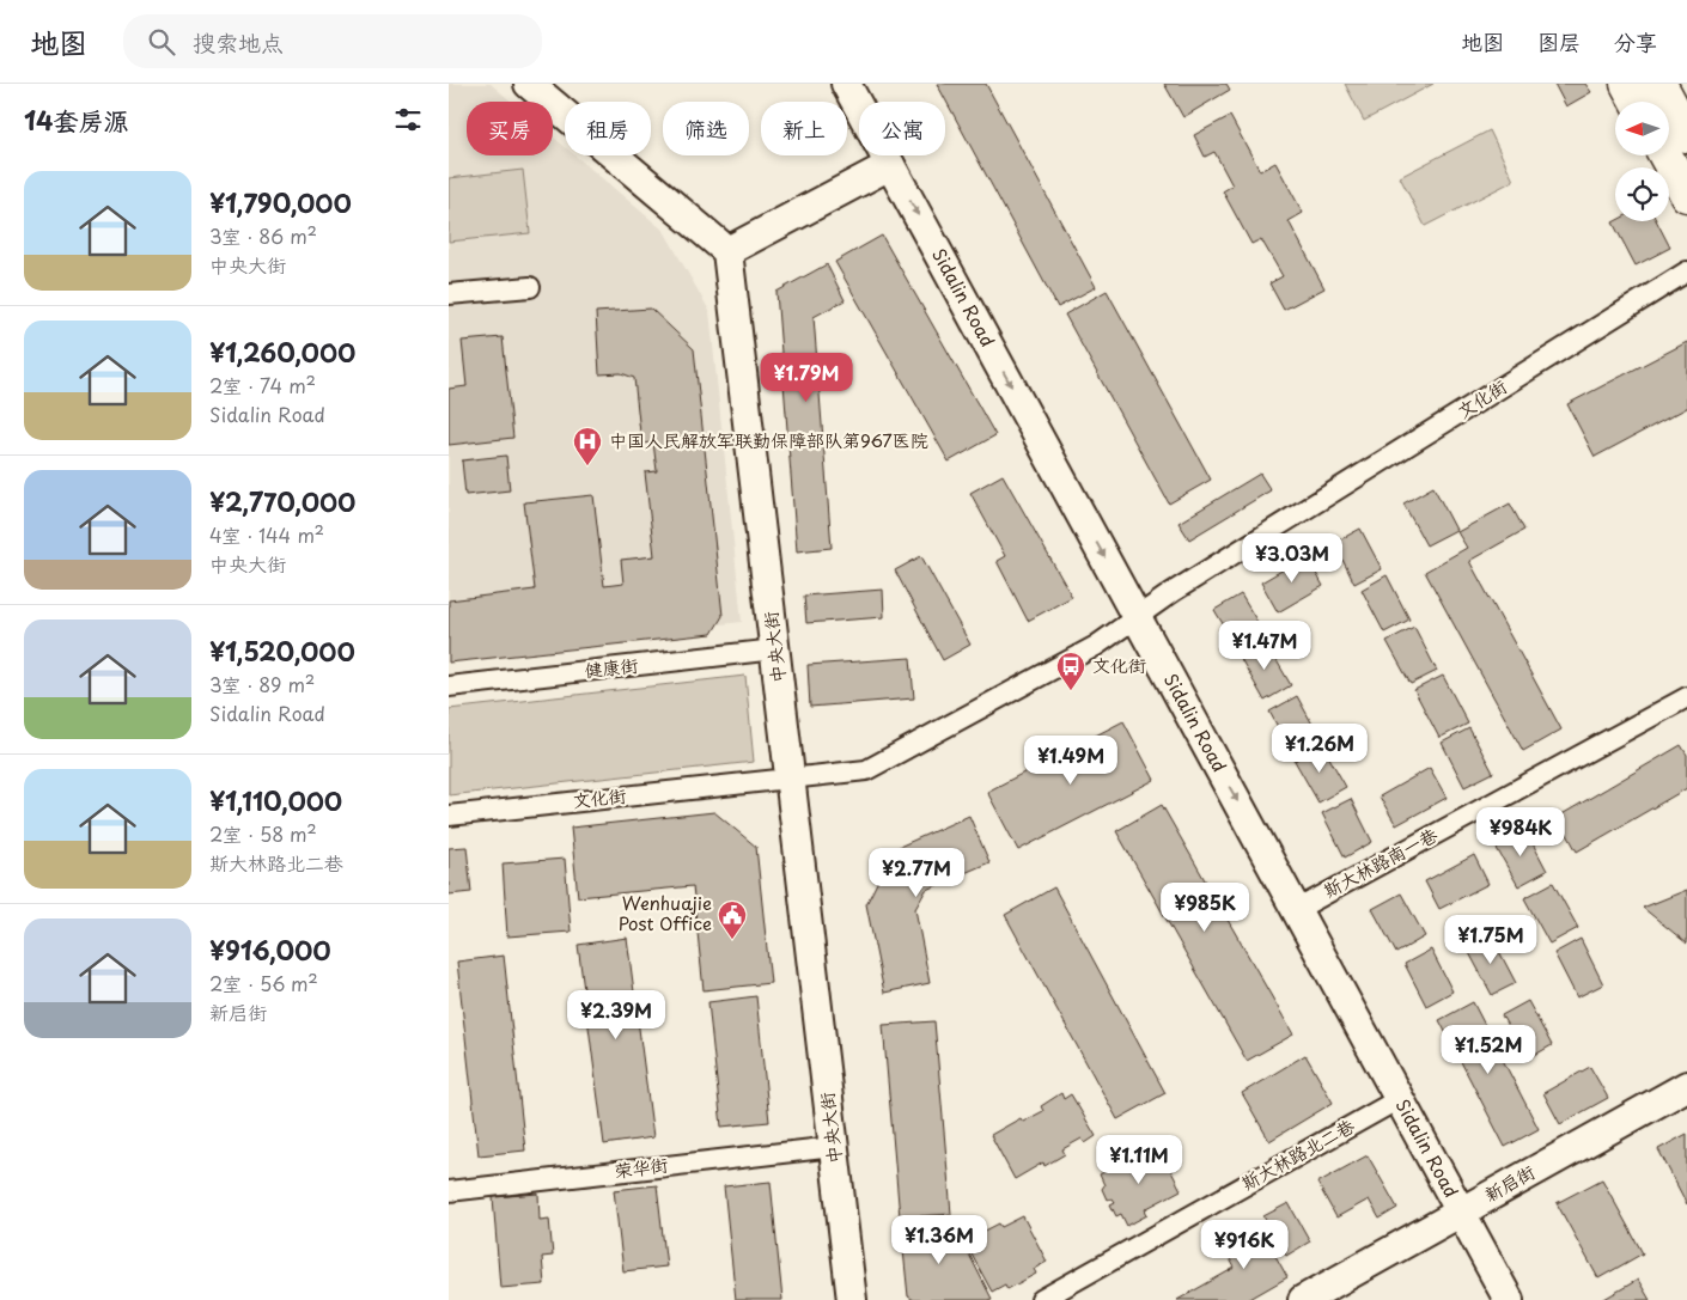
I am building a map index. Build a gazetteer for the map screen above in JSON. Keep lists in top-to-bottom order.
{
  "streets": {
    "street": [
      "Sidalin Road",
      "文化街",
      "中央大街",
      "健康街",
      "斯大林路南一巷",
      "斯大林路北二巷",
      "荣华街",
      "新启街"
    ]
  },
  "crossings": [
    ["Sidalin Road", "文化街"],
    ["Sidalin Road", "斯大林路南一巷"],
    ["Sidalin Road", "斯大林路北二巷"],
    ["Sidalin Road", "新启街"],
    ["文化街", "中央大街"],
    ["中央大街", "健康街"],
    ["中央大街", "荣华街"]
  ],
  "one_way": ["Sidalin Road"],
  "places": {
    "hospital": ["中国人民解放军联勤保障部队第967医院"],
    "bus stop": ["文化街"],
    "public building": ["Wenhuajie Post Office"]
  },
  "north": "left",
  "page": {
    "header": "地图",
    "search": "搜索地点",
    "nav": ["地图", "图层", "分享"],
    "heading": "14套房源",
    "chip": [
      "买房",
      "租房",
      "筛选",
      "新上",
      "公寓"
    ],
    "list": [
      {
        "name": "¥1,790,000",
        "note": "3室 · 86 m² · 中央大街"
      },
      {
        "name": "¥1,260,000",
        "note": "2室 · 74 m² · Sidalin Road"
      },
      {
        "name": "¥2,770,000",
        "note": "4室 · 144 m² · 中央大街"
      },
      {
        "name": "¥1,520,000",
        "note": "3室 · 89 m² · Sidalin Road"
      },
      {
        "name": "¥1,110,000",
        "note": "2室 · 58 m² · 斯大林路北二巷"
      },
      {
        "name": "¥916,000",
        "note": "2室 · 56 m² · 新启街"
      }
    ],
    "price": [
      "¥1.79M",
      "¥3.03M",
      "¥1.47M",
      "¥1.26M",
      "¥1.49M",
      "¥984K",
      "¥2.77M",
      "¥985K",
      "¥1.75M",
      "¥2.39M",
      "¥1.52M",
      "¥1.11M",
      "¥1.36M",
      "¥916K"
    ]
  }
}
